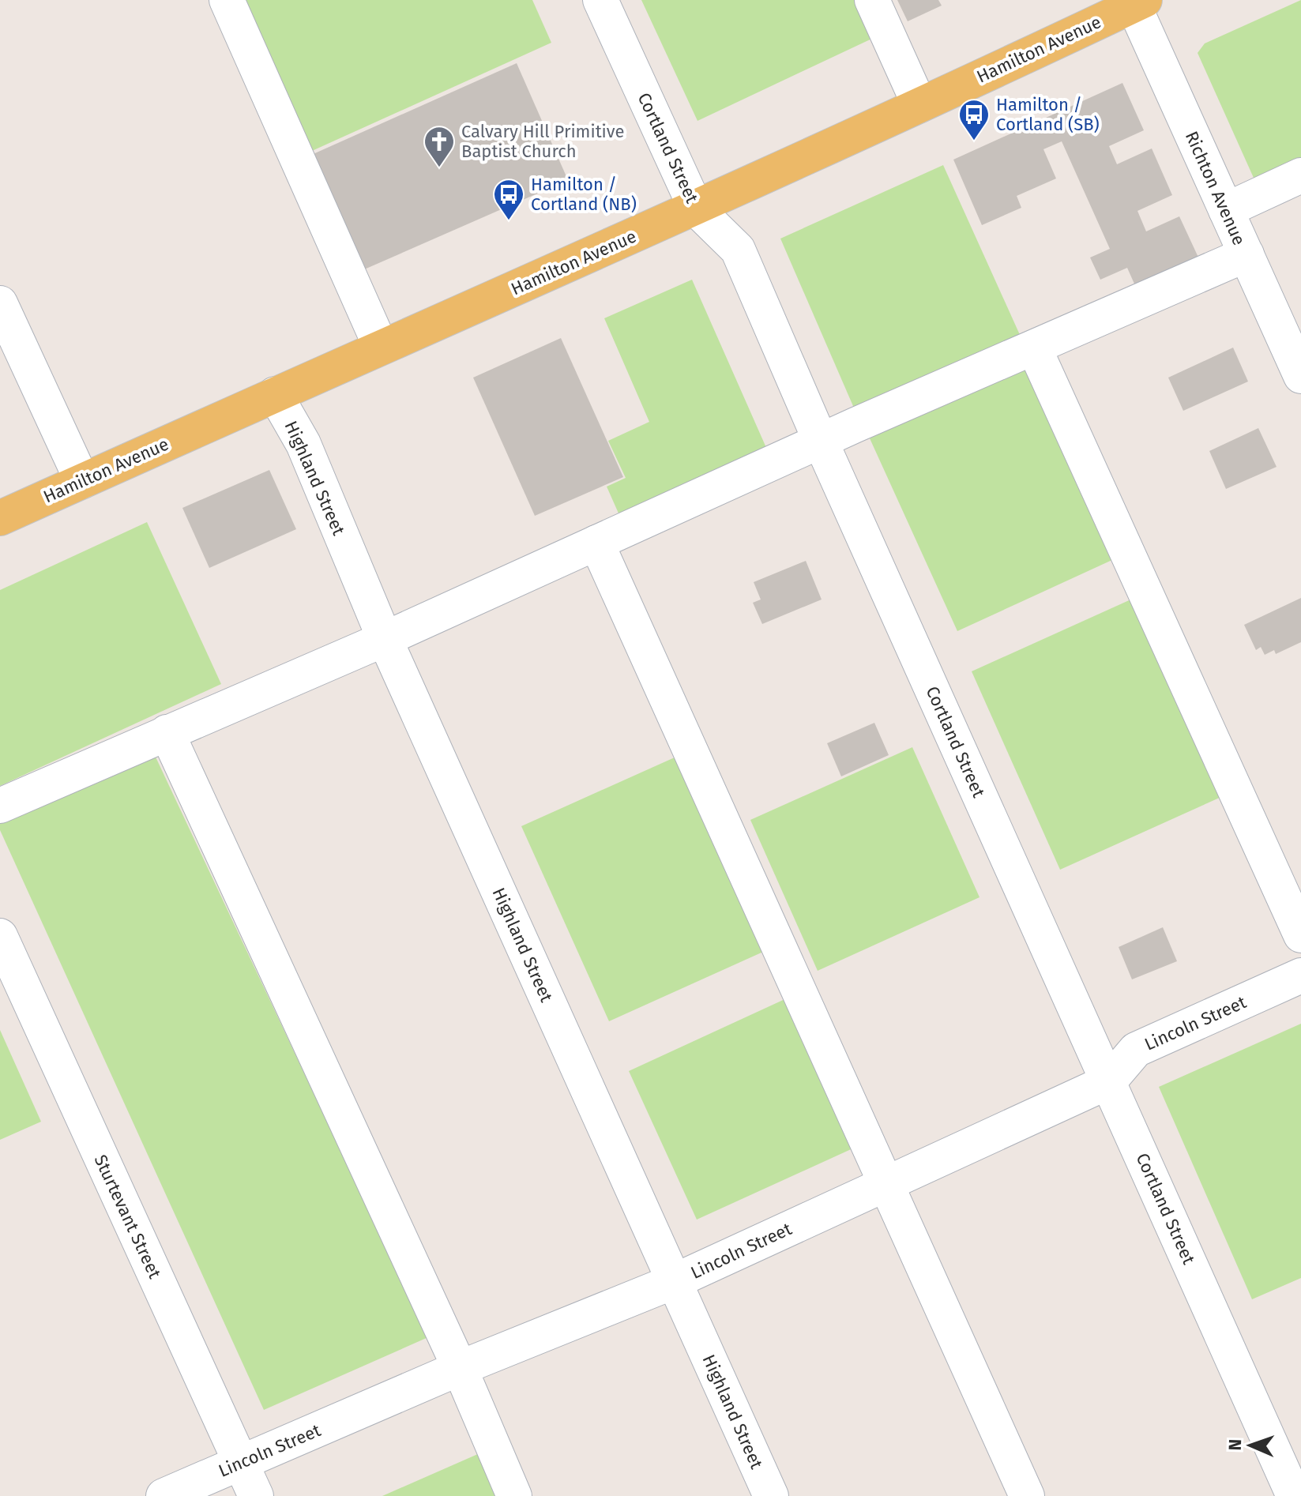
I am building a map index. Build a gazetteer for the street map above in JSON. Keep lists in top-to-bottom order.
{
  "streets": {
    "main road": ["Hamilton Avenue"],
    "street": [
      "Cortland Street",
      "Richton Avenue",
      "Highland Street",
      "Lincoln Street",
      "Sturtevant Street"
    ]
  },
  "crossings": [
    ["Hamilton Avenue", "Cortland Street"],
    ["Hamilton Avenue", "Richton Avenue"],
    ["Hamilton Avenue", "Highland Street"],
    ["Cortland Street", "Lincoln Street"],
    ["Highland Street", "Lincoln Street"],
    ["Lincoln Street", "Sturtevant Street"]
  ],
  "places": {
    "bus stop": ["Hamilton / Cortland (SB)", "Hamilton / Cortland (NB)"],
    "church": ["Calvary Hill Primitive Baptist Church"]
  },
  "north": "left"
}
